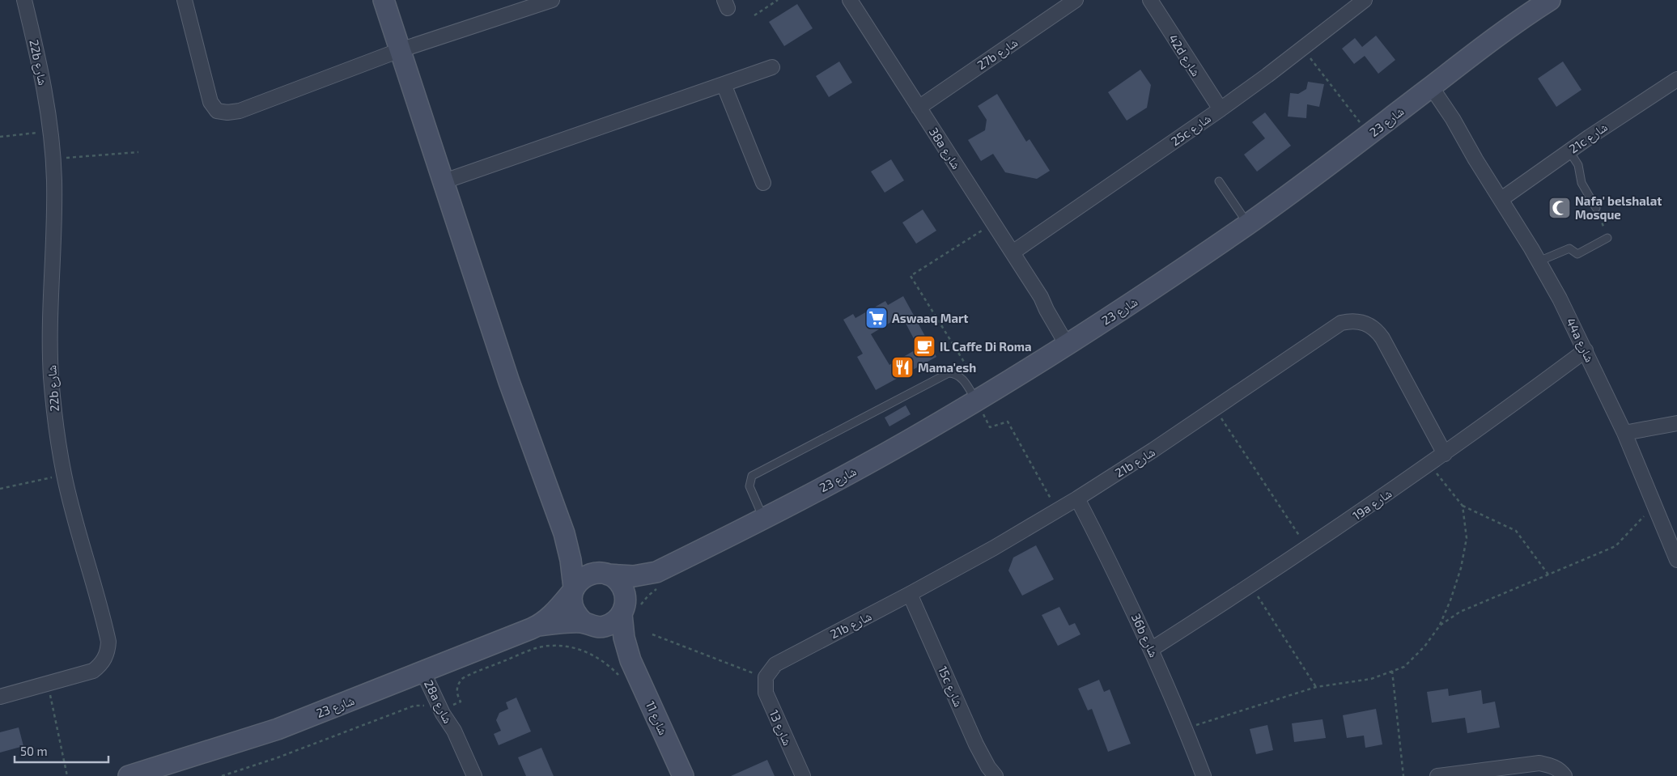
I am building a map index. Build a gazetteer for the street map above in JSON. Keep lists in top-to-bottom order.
{
  "streets": {
    "street": [
      "27b شارع",
      "42d شارع",
      "22b شارع",
      "شارع 23",
      "25c شارع",
      "21c شارع",
      "38a شارع",
      "44a شارع",
      "21b شارع",
      "19a شارع",
      "36b شارع",
      "15c شارع",
      "28a شارع",
      "شارع 11",
      "شارع 13"
    ]
  },
  "crossings": [
    ["27b شارع", "38a شارع"],
    ["42d شارع", "25c شارع"],
    ["شارع 23", "38a شارع"],
    ["شارع 23", "44a شارع"],
    ["شارع 23", "28a شارع"],
    ["شارع 23", "شارع 11"],
    ["25c شارع", "38a شارع"],
    ["21c شارع", "44a شارع"],
    ["44a شارع", "19a شارع"],
    ["21b شارع", "19a شارع"],
    ["21b شارع", "36b شارع"],
    ["21b شارع", "15c شارع"],
    ["21b شارع", "شارع 13"],
    ["19a شارع", "36b شارع"]
  ],
  "places": {
    "mosque": ["Nafa' belshalat Mosque"],
    "supermarket": ["Aswaaq Mart"],
    "cafe": ["IL Caffe Di Roma"],
    "restaurant": ["Mama'esh"]
  },
  "scale_bar": "50 m"
}
